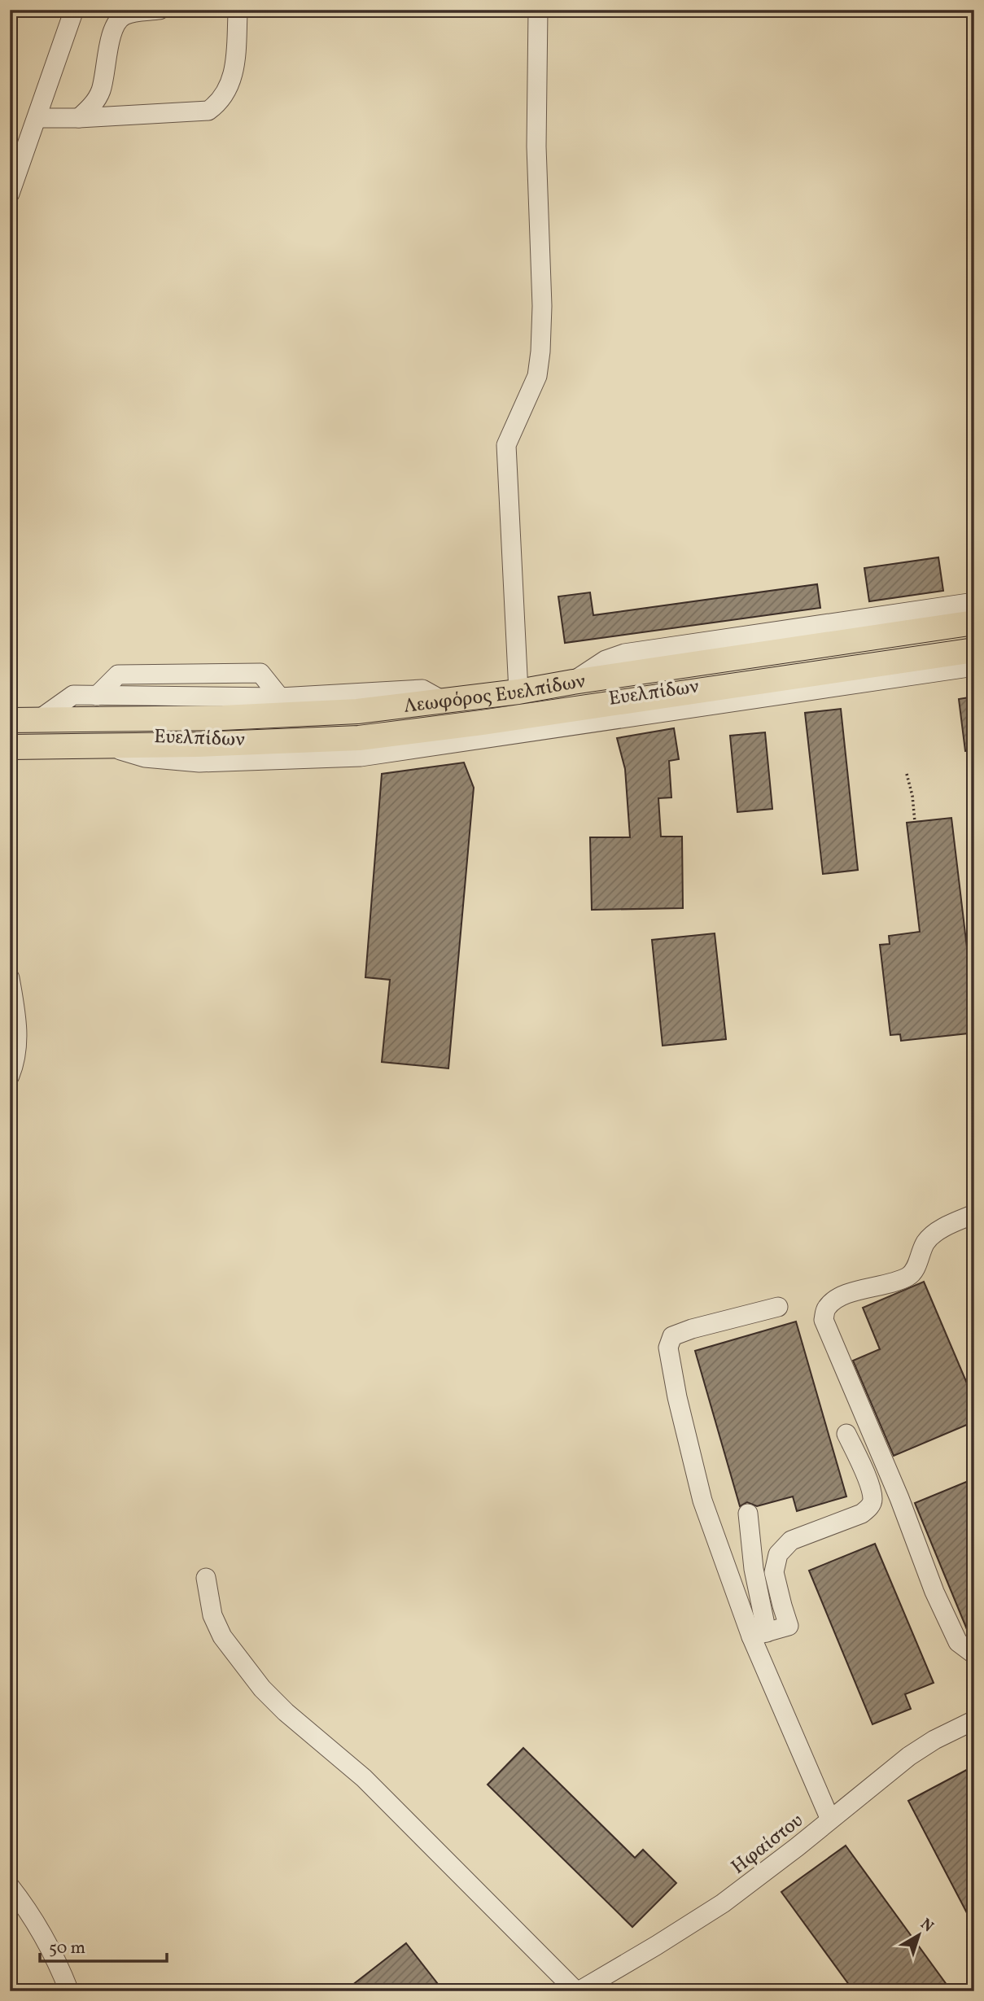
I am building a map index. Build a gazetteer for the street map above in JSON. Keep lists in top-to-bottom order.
{
  "streets": {
    "main road": ["Λεωφόρος Ευελπίδων"],
    "street": ["Ευελπίδων", "Ηφαίστου"]
  },
  "crossings": [
    ["Ευελπίδων", "Λεωφόρος Ευελπίδων"]
  ],
  "scale_bar": "50 m",
  "north": "top right"
}
